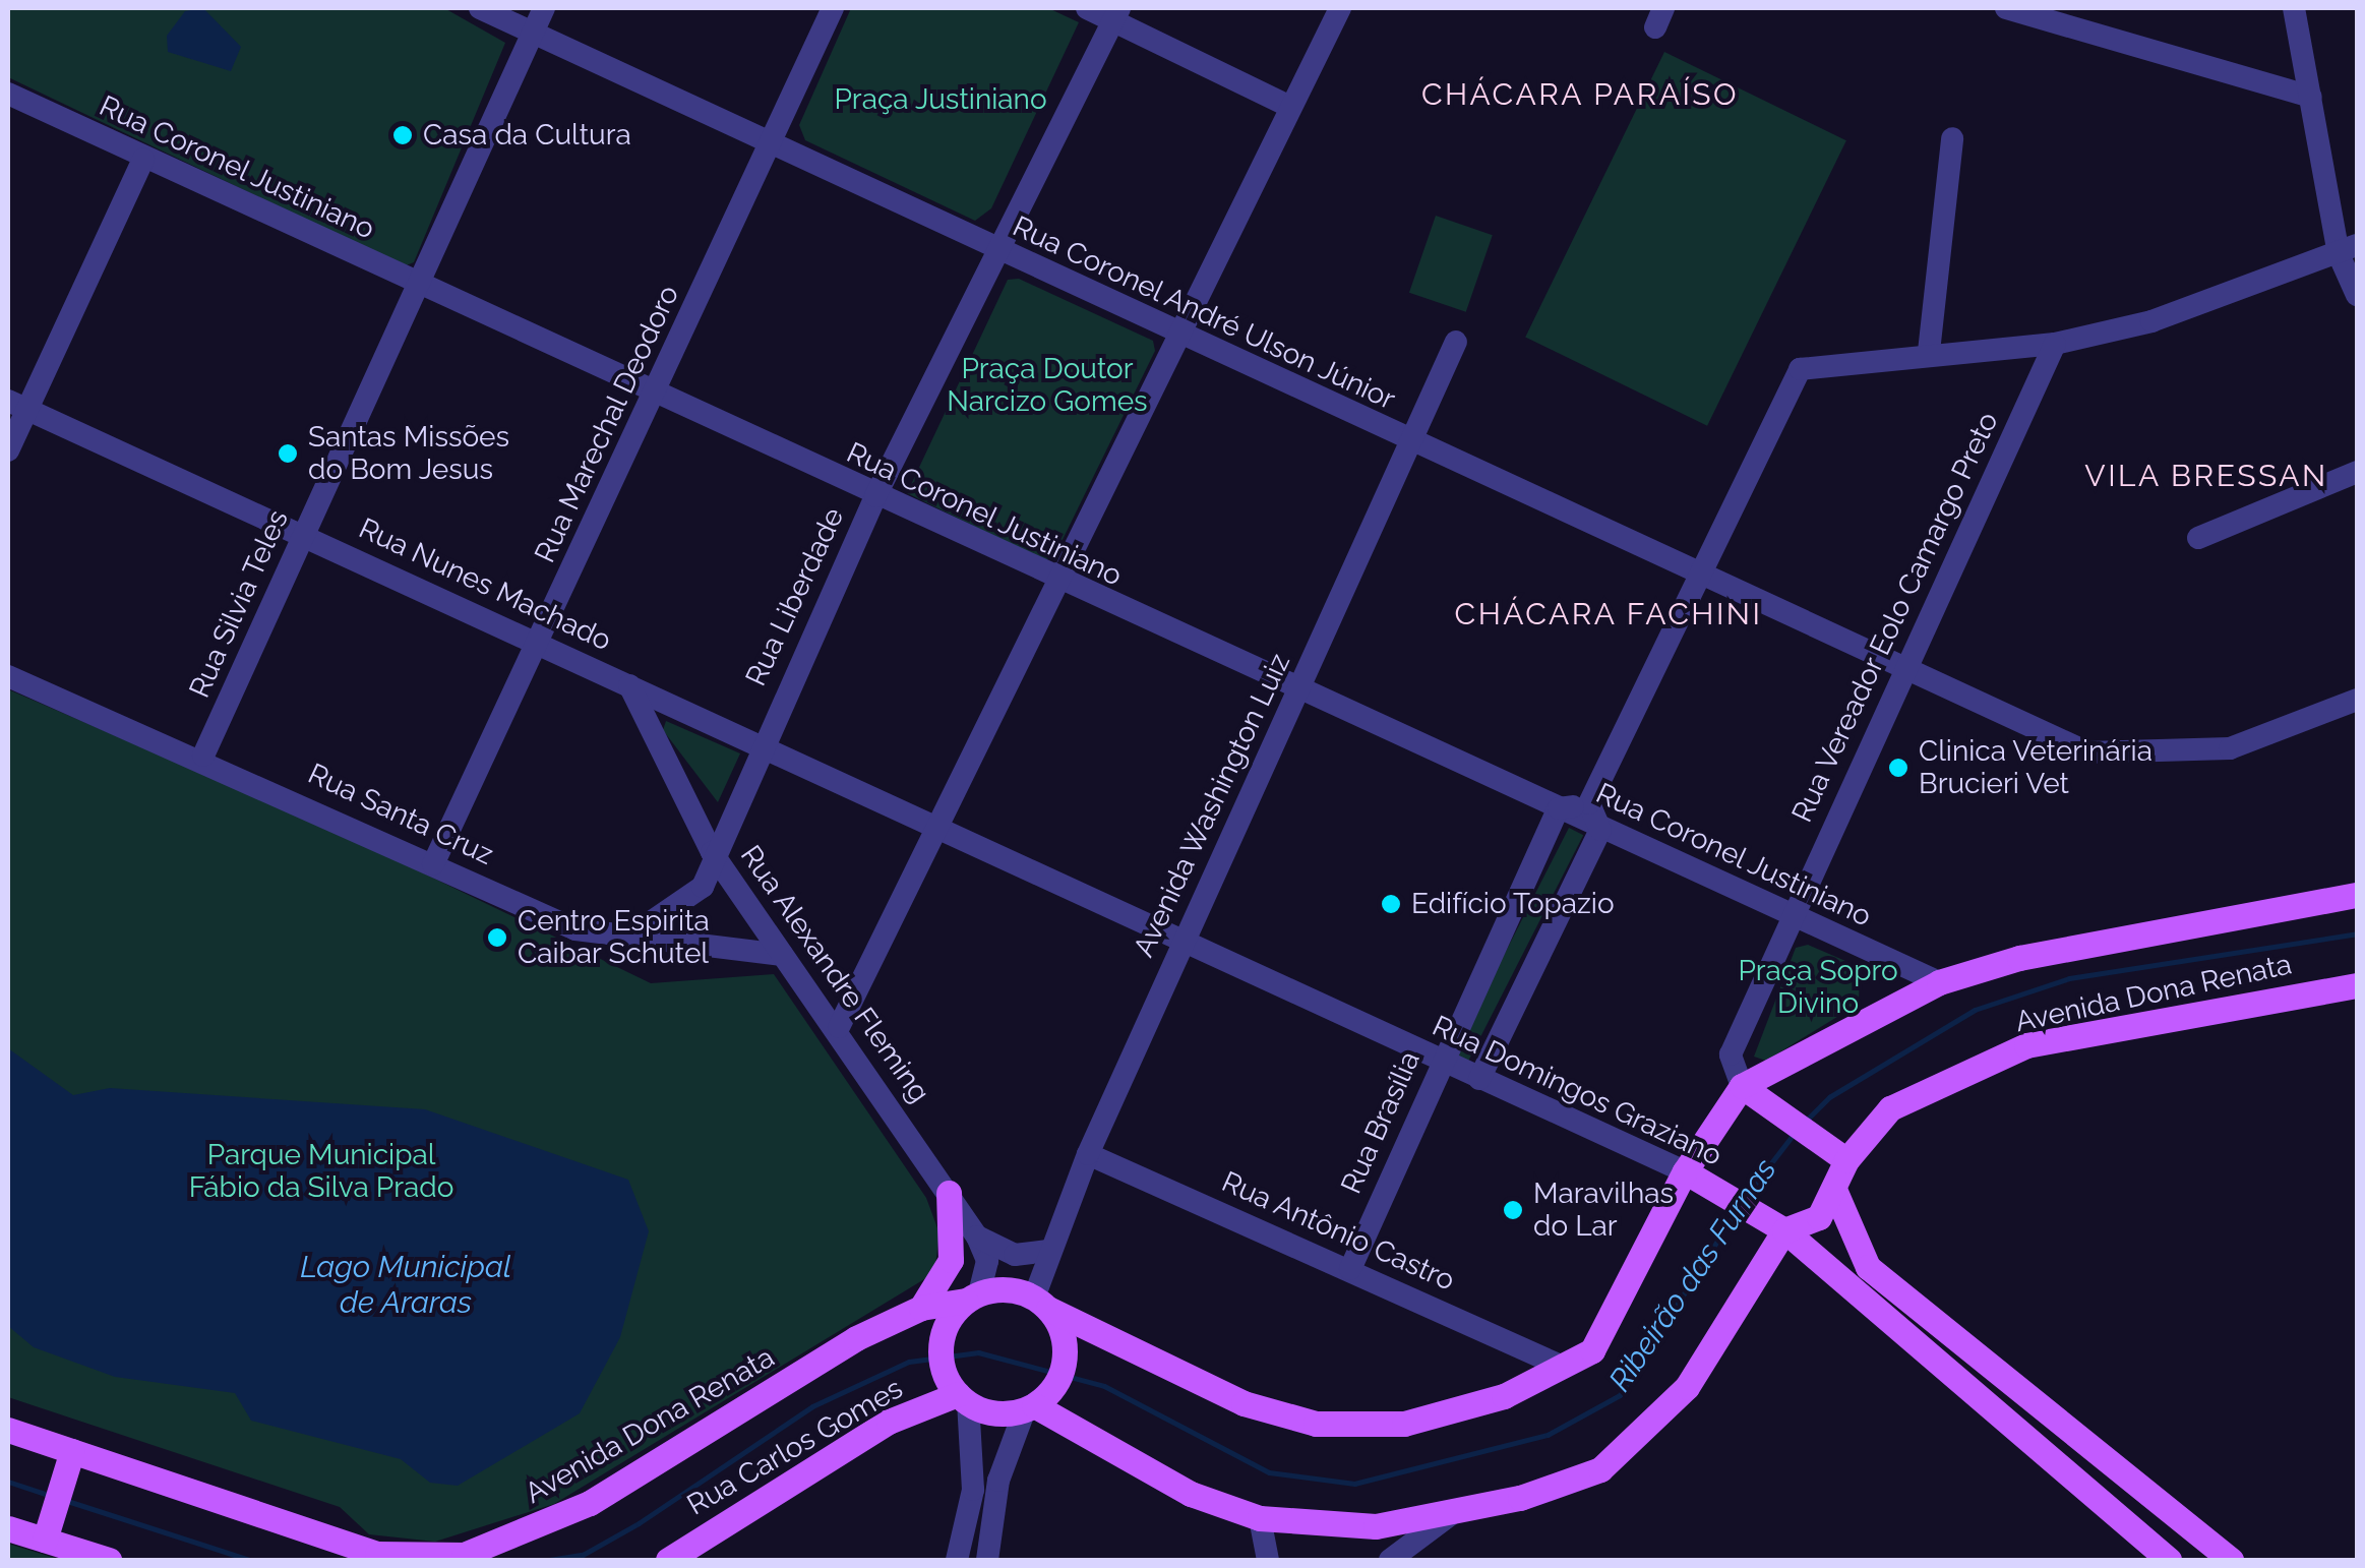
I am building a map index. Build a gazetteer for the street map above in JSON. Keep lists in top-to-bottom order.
{
  "streets": {
    "main road": ["Avenida Dona Renata", "Rua Domingos Graziano", "Rua Carlos Gomes"],
    "street": [
      "Rua Coronel Justiniano",
      "Rua Coronel André Ulson Júnior",
      "Rua Marechal Deodoro",
      "Rua Nunes Machado",
      "Rua Liberdade",
      "Rua Silvia Teles",
      "Rua Vereador Eolo Camargo Preto",
      "Avenida Washington Luiz",
      "Rua Santa Cruz",
      "Rua Alexandre Fleming",
      "Rua Brasília",
      "Rua Antônio Castro"
    ]
  },
  "crossings": [
    ["Rua Coronel Justiniano", "Rua Marechal Deodoro"],
    ["Rua Coronel Justiniano", "Rua Liberdade"],
    ["Rua Coronel Justiniano", "Rua Silvia Teles"],
    ["Rua Coronel Justiniano", "Rua Vereador Eolo Camargo Preto"],
    ["Rua Coronel Justiniano", "Avenida Washington Luiz"],
    ["Rua Coronel Justiniano", "Avenida Dona Renata"],
    ["Rua Coronel Justiniano", "Rua Brasília"],
    ["Rua Coronel André Ulson Júnior", "Rua Marechal Deodoro"],
    ["Rua Coronel André Ulson Júnior", "Rua Liberdade"],
    ["Rua Coronel André Ulson Júnior", "Rua Silvia Teles"],
    ["Rua Coronel André Ulson Júnior", "Rua Vereador Eolo Camargo Preto"],
    ["Rua Coronel André Ulson Júnior", "Avenida Washington Luiz"],
    ["Rua Marechal Deodoro", "Rua Nunes Machado"],
    ["Rua Marechal Deodoro", "Rua Santa Cruz"],
    ["Rua Nunes Machado", "Rua Liberdade"],
    ["Rua Nunes Machado", "Rua Silvia Teles"],
    ["Rua Nunes Machado", "Rua Alexandre Fleming"],
    ["Rua Nunes Machado", "Rua Domingos Graziano"],
    ["Rua Liberdade", "Rua Santa Cruz"],
    ["Rua Liberdade", "Rua Alexandre Fleming"],
    ["Rua Silvia Teles", "Rua Santa Cruz"],
    ["Rua Vereador Eolo Camargo Preto", "Avenida Dona Renata"],
    ["Avenida Washington Luiz", "Rua Alexandre Fleming"],
    ["Avenida Washington Luiz", "Avenida Dona Renata"],
    ["Avenida Washington Luiz", "Rua Domingos Graziano"],
    ["Avenida Washington Luiz", "Rua Antônio Castro"],
    ["Avenida Washington Luiz", "Rua Carlos Gomes"],
    ["Rua Santa Cruz", "Rua Alexandre Fleming"],
    ["Rua Alexandre Fleming", "Avenida Dona Renata"],
    ["Rua Alexandre Fleming", "Rua Carlos Gomes"],
    ["Avenida Dona Renata", "Rua Domingos Graziano"],
    ["Avenida Dona Renata", "Rua Antônio Castro"],
    ["Avenida Dona Renata", "Rua Carlos Gomes"],
    ["Rua Domingos Graziano", "Rua Brasília"],
    ["Rua Brasília", "Rua Antônio Castro"]
  ],
  "districts": ["CHÁCARA PARAÍSO", "VILA BRESSAN", "CHÁCARA FACHINI"],
  "water": ["Lago Municipal de Araras", "Ribeirão das Furnas"],
  "parks": [
    "Praça Justiniano",
    "Praça Doutor Narcizo Gomes",
    "Praça Sopro Divino",
    "Parque Municipal Fábio da Silva Prado"
  ],
  "places": [
    "Casa da Cultura",
    "Santas Missões do Bom Jesus",
    "Clinica Veterinária Brucieri Vet",
    "Edifício Topazio",
    "Centro Espirita Caibar Schutel",
    "Maravilhas do Lar"
  ]
}
